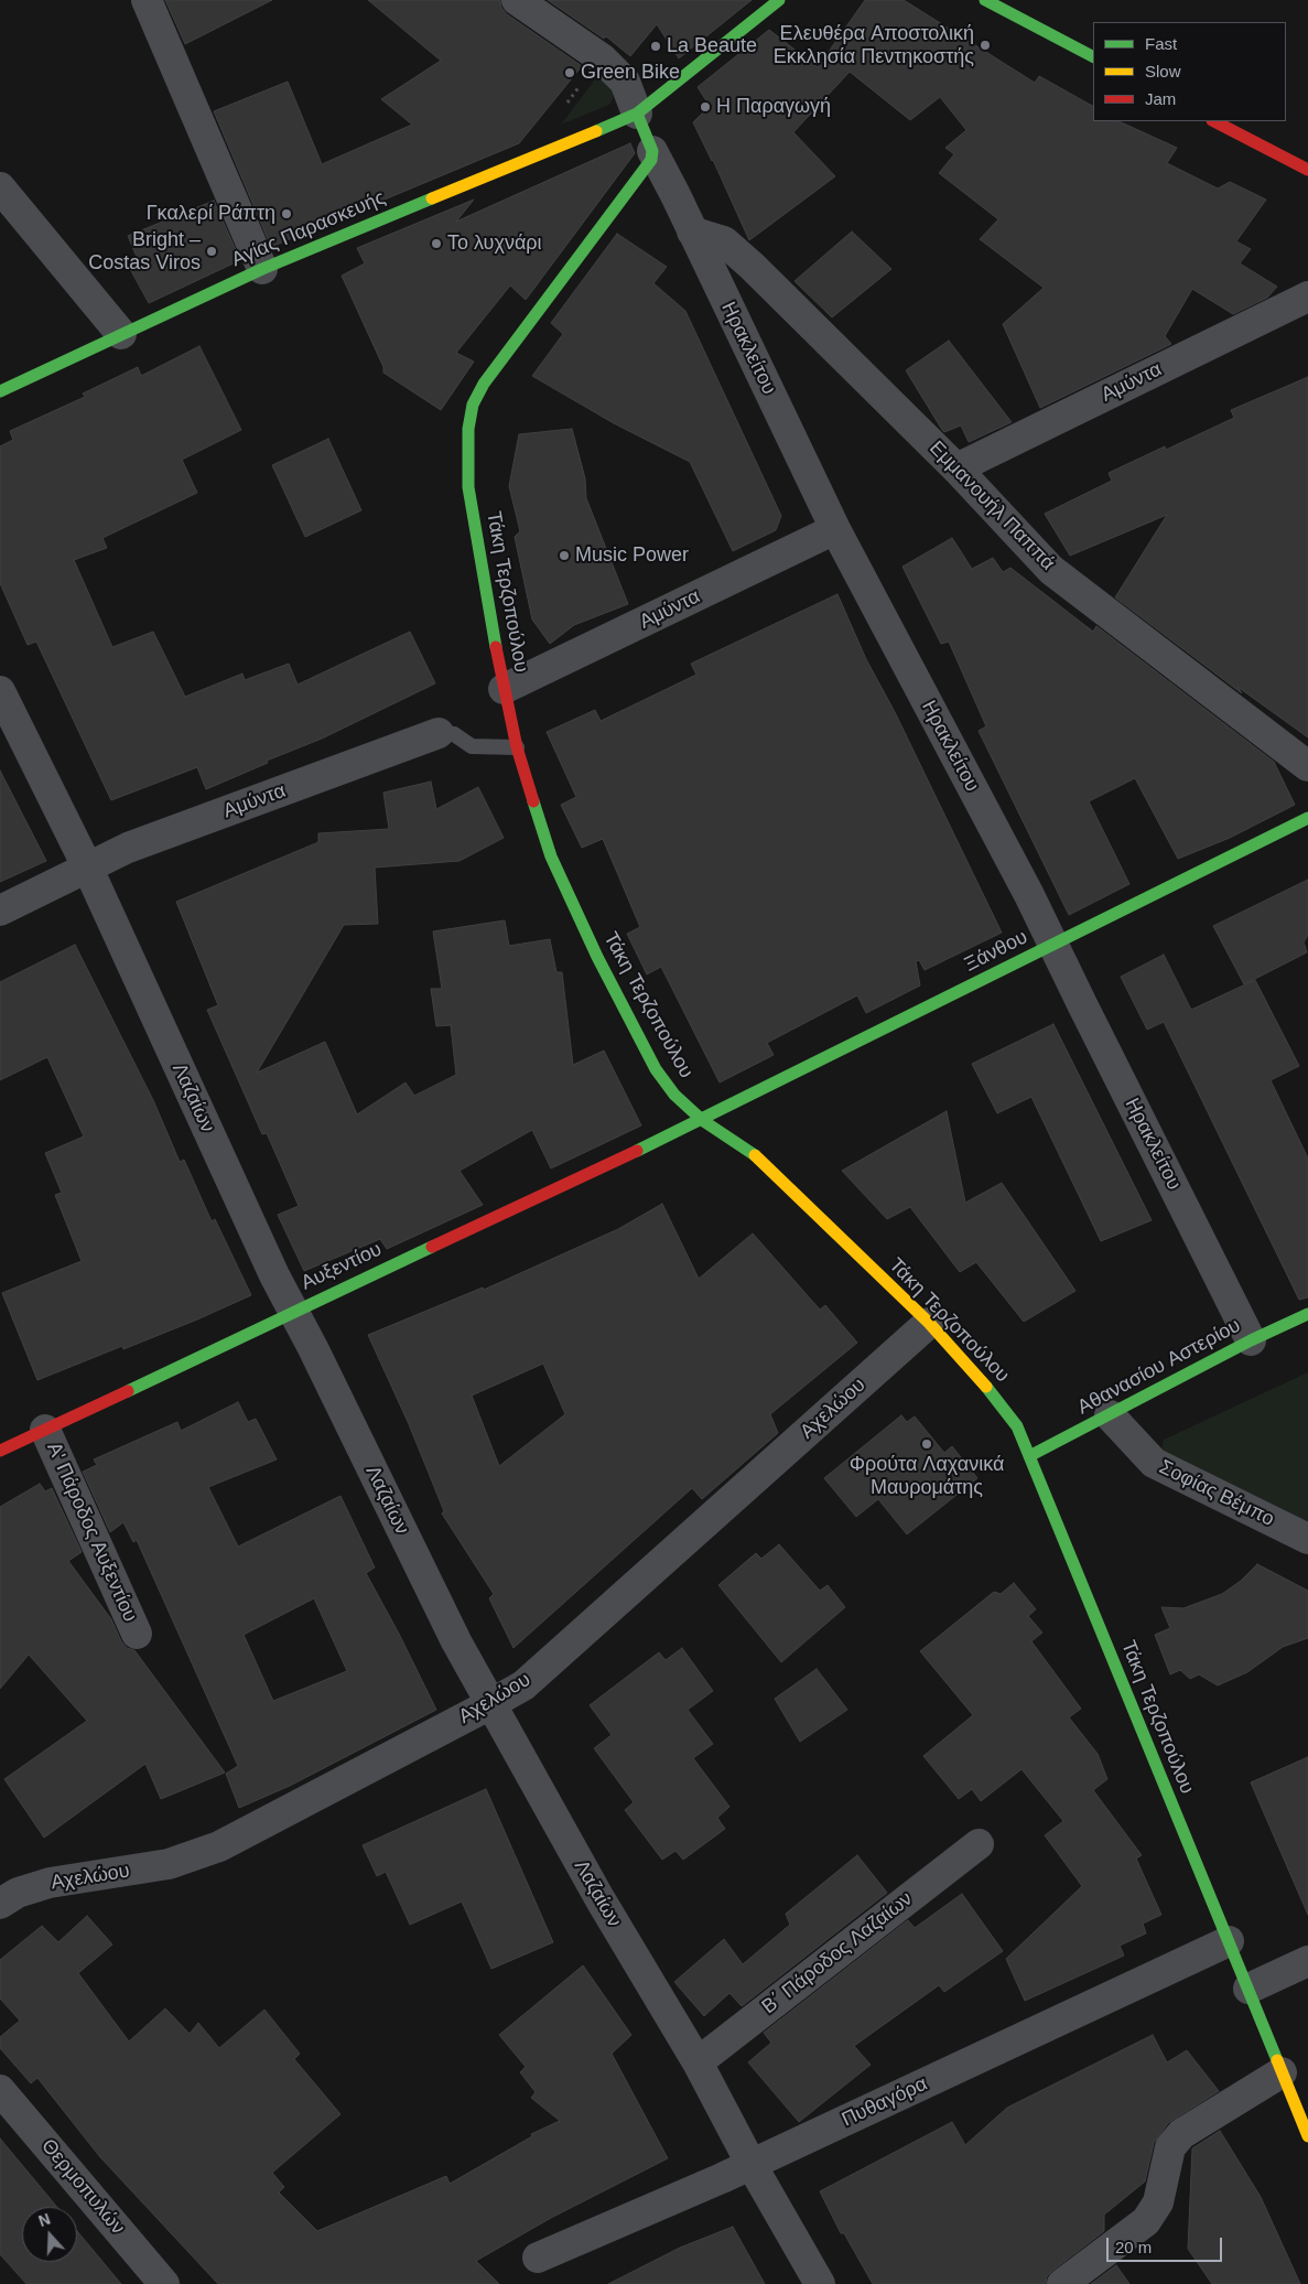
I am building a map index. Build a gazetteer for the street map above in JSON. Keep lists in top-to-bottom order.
{
  "streets": {
    "main road": [
      "Αγίας Παρασκευής",
      "Τάκη Τερζοπούλου",
      "Ξάνθου",
      "Αυξεντίου",
      "Αθανασίου Αστερίου"
    ],
    "street": [
      "Ηρακλείτου",
      "Αμύντα",
      "Εμμανουήλ Παππά",
      "Λαζαίων",
      "Αχελώου",
      "Σοφίας Βέμπο",
      "Αʹ Πάροδος Αυξεντίου",
      "Β΄ Πάροδος Λαζαίων",
      "Πυθαγόρα",
      "Θερμοπυλών"
    ]
  },
  "crossings": [
    ["Ηρακλείτου", "Αμύντα"],
    ["Ηρακλείτου", "Εμμανουήλ Παππά"],
    ["Ηρακλείτου", "Τάκη Τερζοπούλου"],
    ["Ηρακλείτου", "Ξάνθου"],
    ["Ηρακλείτου", "Αθανασίου Αστερίου"],
    ["Αμύντα", "Εμμανουήλ Παππά"],
    ["Αμύντα", "Τάκη Τερζοπούλου"],
    ["Αμύντα", "Λαζαίων"],
    ["Τάκη Τερζοπούλου", "Ξάνθου"],
    ["Τάκη Τερζοπούλου", "Αυξεντίου"],
    ["Τάκη Τερζοπούλου", "Αθανασίου Αστερίου"],
    ["Τάκη Τερζοπούλου", "Αχελώου"],
    ["Τάκη Τερζοπούλου", "Πυθαγόρα"],
    ["Ξάνθου", "Αυξεντίου"],
    ["Λαζαίων", "Αυξεντίου"],
    ["Λαζαίων", "Αχελώου"],
    ["Λαζαίων", "Β΄ Πάροδος Λαζαίων"],
    ["Λαζαίων", "Πυθαγόρα"],
    ["Αυξεντίου", "Αʹ Πάροδος Αυξεντίου"],
    ["Αθανασίου Αστερίου", "Σοφίας Βέμπο"]
  ],
  "places": [
    "Ελευθέρα Αποστολική Εκκλησία Πεντηκοστής",
    "La Beaute",
    "Green Bike",
    "Η Παραγωγή",
    "Γκαλερί Ράπτη",
    "Το λυχνάρι",
    "Bright – Costas Viros",
    "Music Power",
    "Φρούτα Λαχανικά Μαυρομάτης"
  ],
  "legend": ["Fast", "Slow", "Jam"],
  "scale_bar": "20 m",
  "north": "top"
}
